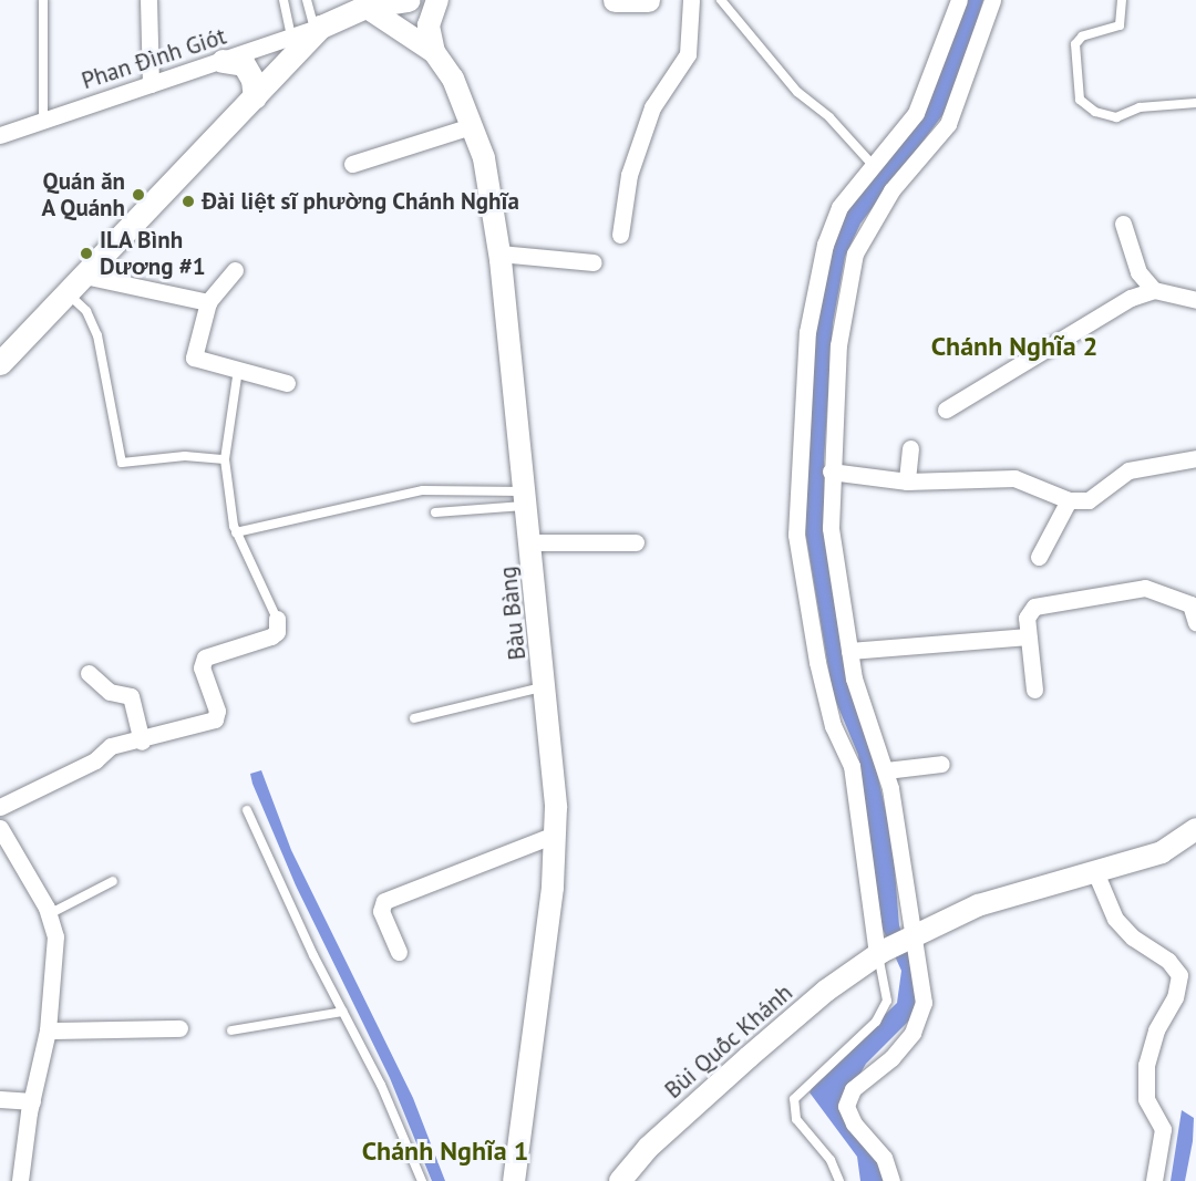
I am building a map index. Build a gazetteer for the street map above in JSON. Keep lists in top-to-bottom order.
{
  "streets": {
    "street": ["Phan Đình Giót", "Bàu Bàng", "Bùi Quốc Khánh"]
  },
  "districts": ["Chánh Nghĩa 2", "Chánh Nghĩa 1"],
  "places": ["Quán ăn A Quánh", "Đài liệt sĩ phường Chánh Nghĩa", "ILA Bình Dương #1"]
}
